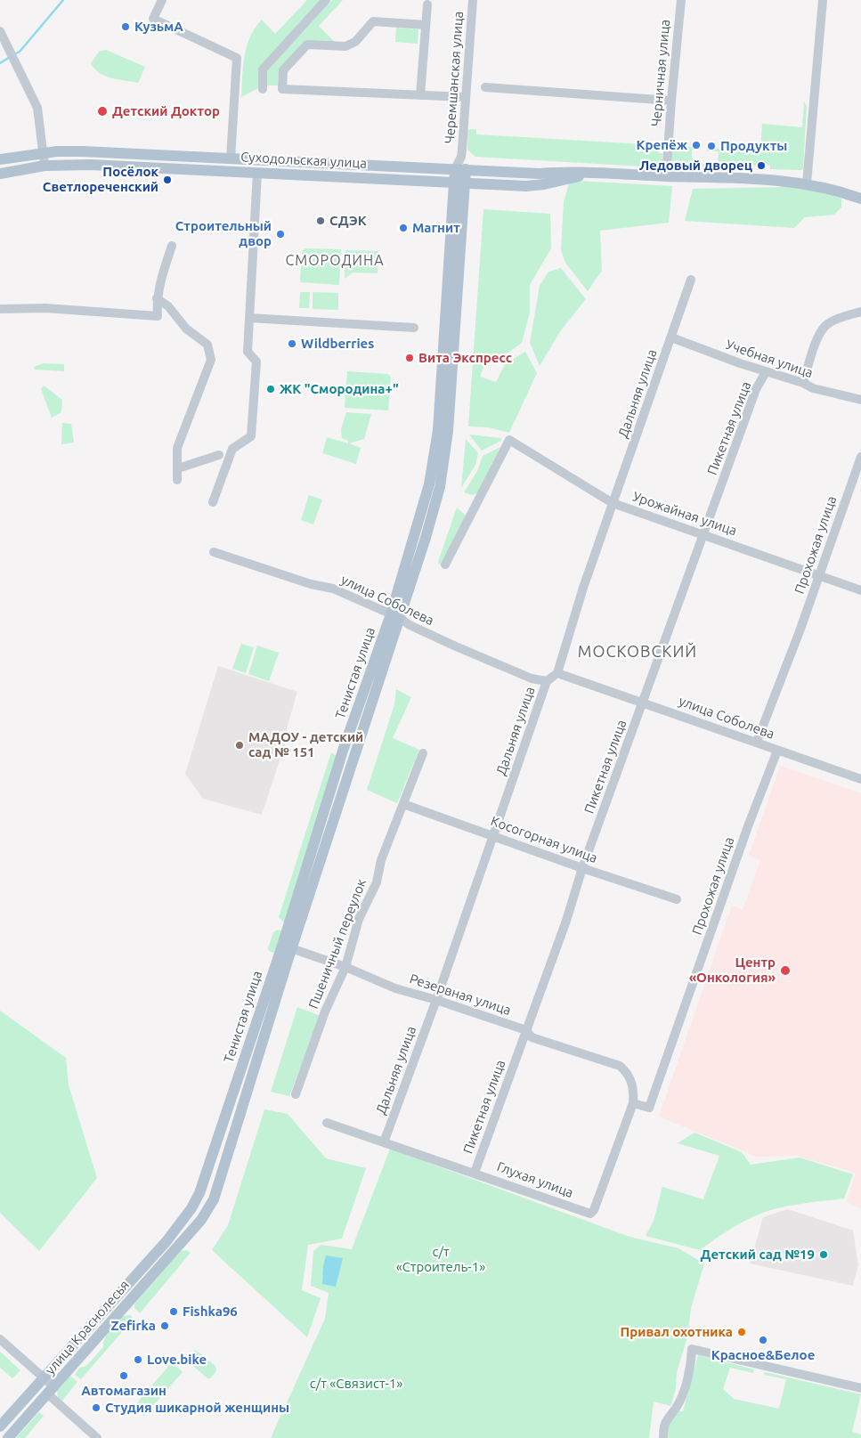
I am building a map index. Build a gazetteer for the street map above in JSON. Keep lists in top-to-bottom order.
{
  "streets": {
    "main road": ["Суходольская улица", "Тенистая улица", "улица Краснолесья"],
    "street": [
      "Черничная улица",
      "Черемшанская улица",
      "Учебная улица",
      "Дальняя улица",
      "Пикетная улица",
      "Урожайная улица",
      "Прохожая улица",
      "улица Соболева",
      "Косогорная улица",
      "Пшеничный переулок",
      "Резервная улица",
      "Глухая улица"
    ]
  },
  "crossings": [
    ["Черничная улица", "Суходольская улица"],
    ["Черемшанская улица", "Суходольская улица"],
    ["Черемшанская улица", "Тенистая улица"],
    ["Суходольская улица", "Тенистая улица"],
    ["Учебная улица", "Дальняя улица"],
    ["Учебная улица", "Пикетная улица"],
    ["Дальняя улица", "Урожайная улица"],
    ["Дальняя улица", "улица Соболева"],
    ["Дальняя улица", "Косогорная улица"],
    ["Дальняя улица", "Резервная улица"],
    ["Дальняя улица", "Глухая улица"],
    ["Пикетная улица", "Урожайная улица"],
    ["Пикетная улица", "улица Соболева"],
    ["Пикетная улица", "Косогорная улица"],
    ["Пикетная улица", "Резервная улица"],
    ["Пикетная улица", "Глухая улица"],
    ["Урожайная улица", "Прохожая улица"],
    ["Прохожая улица", "улица Соболева"],
    ["Прохожая улица", "Глухая улица"],
    ["улица Соболева", "Тенистая улица"],
    ["Тенистая улица", "Резервная улица"],
    ["Тенистая улица", "улица Краснолесья"],
    ["Косогорная улица", "Пшеничный переулок"],
    ["Пшеничный переулок", "Резервная улица"],
    ["Резервная улица", "Глухая улица"]
  ],
  "districts": ["СМОРОДИНА", "МОСКОВСКИЙ"],
  "parks": ["с/т «Строитель-1»", "с/т «Связист-1»"],
  "places": [
    "КузьмА",
    "Детский Доктор",
    "Крепёж",
    "Продукты",
    "Ледовый дворец",
    "Посёлок Светлореченский",
    "СДЭК",
    "Магнит",
    "Строительный двор",
    "Wildberries",
    "Вита Экспресс",
    "ЖК \"Смородина+\"",
    "МАДОУ - детский сад № 151",
    "Центр «Онкология»",
    "Детский сад №19",
    "Fishka96",
    "Zefirka",
    "Привал охотника",
    "Красное&Белое",
    "Love.bike",
    "Автомагазин",
    "Студия шикарной женщины"
  ]
}
